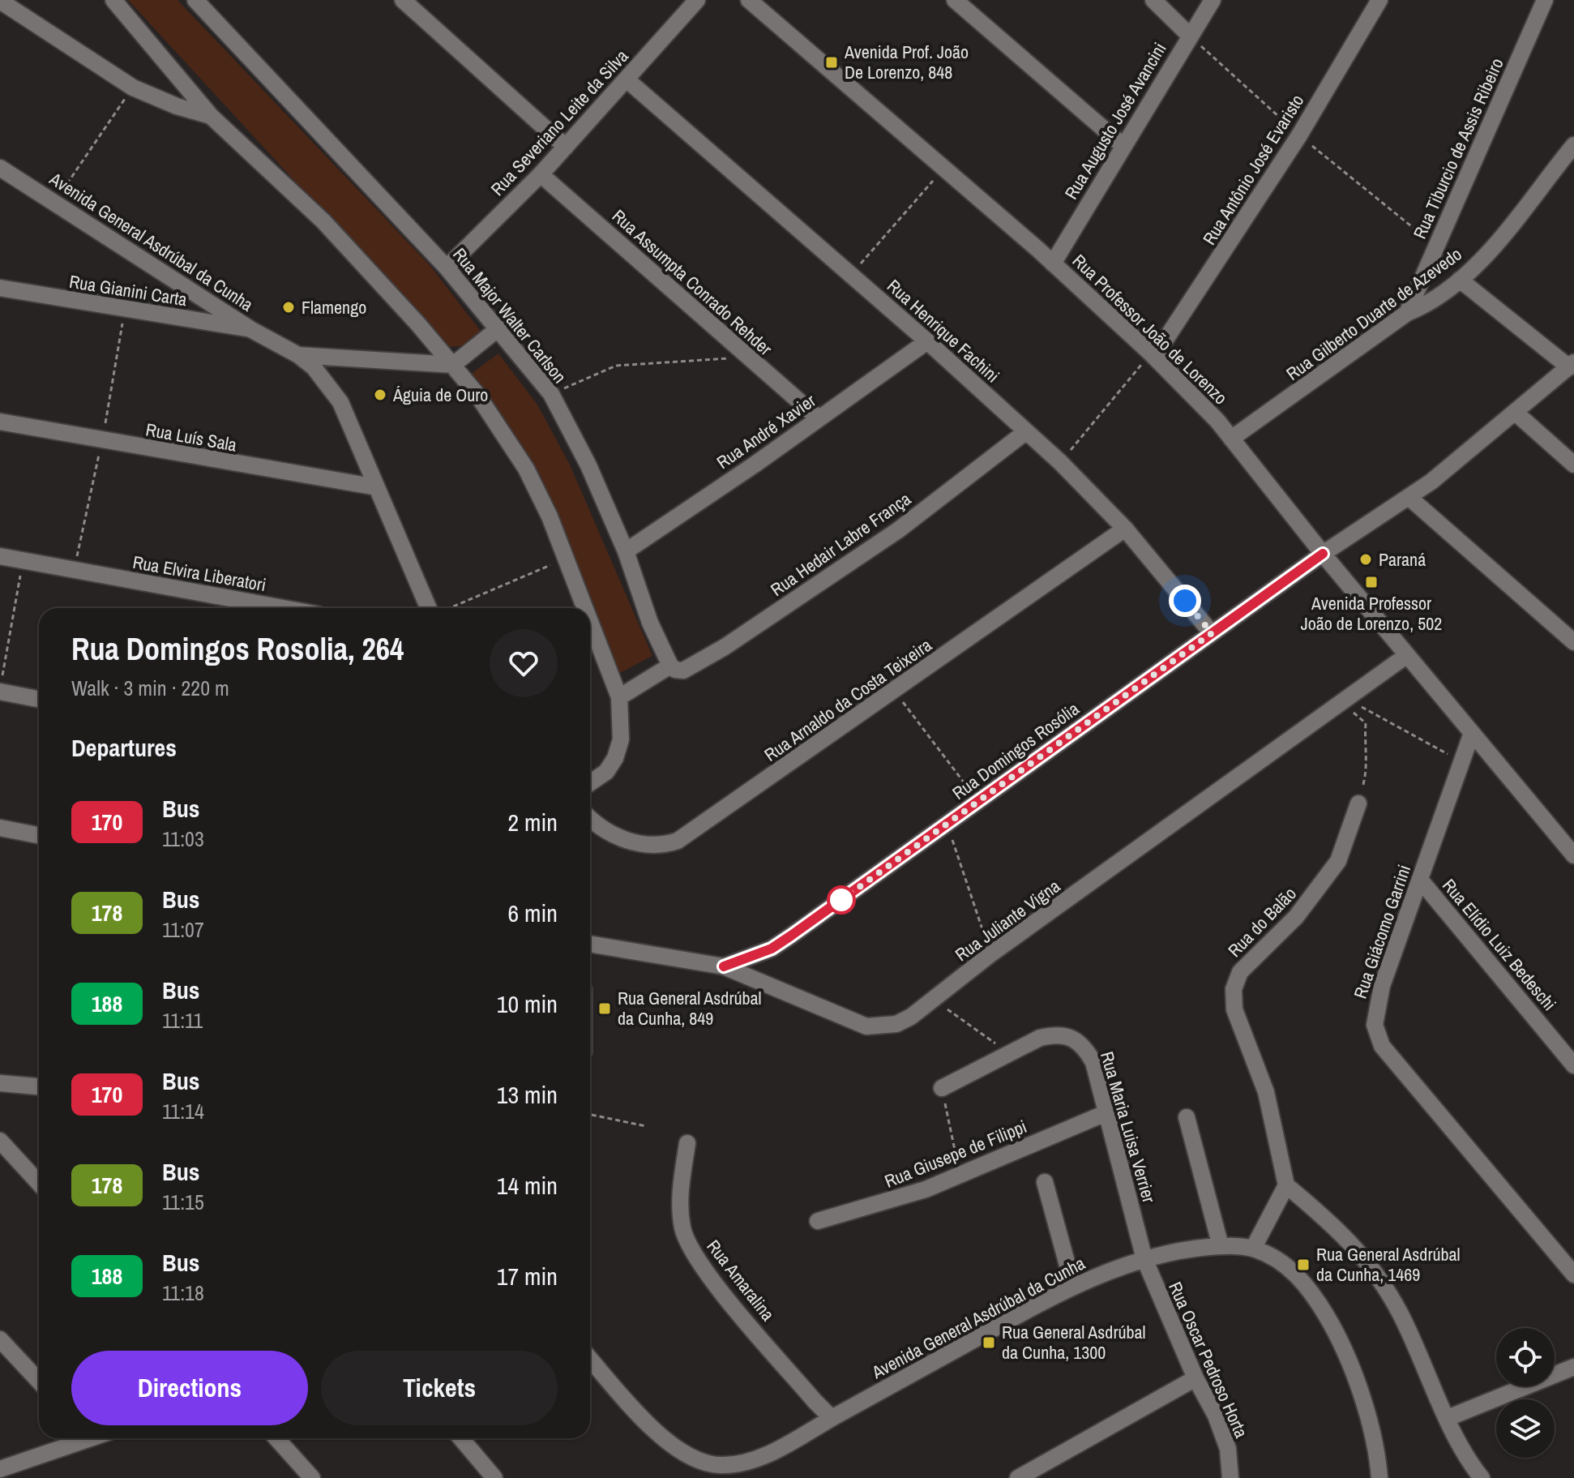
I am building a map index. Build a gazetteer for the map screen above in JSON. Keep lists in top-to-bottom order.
{
  "streets": {
    "street": [
      "Rua Augusto José Avancini",
      "Rua Severiano Leite da Silva",
      "Rua Tiburcio de Assis Ribeiro",
      "Rua Antônio José Evaristo",
      "Avenida General Asdrúbal da Cunha",
      "Rua Assumpta Conrado Rehder",
      "Rua Gianini Carta",
      "Rua Gilberto Duarte de Azevedo",
      "Rua Major Walter Carlson",
      "Rua Professor João de Lorenzo",
      "Rua Henrique Fachini",
      "Rua André Xavier",
      "Rua Luís Sala",
      "Rua Hedair Labre França",
      "Rua Elvira Liberatori",
      "Rua Arnaldo da Costa Teixeira",
      "Rua Domingos Rosólia",
      "Rua Juliante Vigna",
      "Rua do Balão",
      "Rua Giácomo Garrini",
      "Rua Elídio Luiz Bedeschi",
      "Rua Maria Luisa Verrier",
      "Rua Giusepe de Filippi",
      "Rua Amaralina",
      "Rua Oscar Pedroso Horta"
    ]
  },
  "crossings": [
    ["Rua Augusto José Avancini", "Rua Professor João de Lorenzo"],
    ["Rua Severiano Leite da Silva", "Rua Assumpta Conrado Rehder"],
    ["Rua Severiano Leite da Silva", "Rua Major Walter Carlson"],
    ["Rua Severiano Leite da Silva", "Rua Henrique Fachini"],
    ["Rua Tiburcio de Assis Ribeiro", "Rua Gilberto Duarte de Azevedo"],
    ["Rua Antônio José Evaristo", "Rua Professor João de Lorenzo"],
    ["Avenida General Asdrúbal da Cunha", "Rua Gianini Carta"],
    ["Avenida General Asdrúbal da Cunha", "Rua Luís Sala"],
    ["Avenida General Asdrúbal da Cunha", "Rua Maria Luisa Verrier"],
    ["Avenida General Asdrúbal da Cunha", "Rua Amaralina"],
    ["Avenida General Asdrúbal da Cunha", "Rua Oscar Pedroso Horta"],
    ["Rua Assumpta Conrado Rehder", "Rua André Xavier"],
    ["Rua Gilberto Duarte de Azevedo", "Rua Professor João de Lorenzo"],
    ["Rua Major Walter Carlson", "Rua André Xavier"],
    ["Rua Major Walter Carlson", "Rua Hedair Labre França"],
    ["Rua Professor João de Lorenzo", "Rua Domingos Rosólia"],
    ["Rua Professor João de Lorenzo", "Rua Juliante Vigna"],
    ["Rua Professor João de Lorenzo", "Rua Giácomo Garrini"],
    ["Rua Henrique Fachini", "Rua André Xavier"],
    ["Rua Henrique Fachini", "Rua Hedair Labre França"],
    ["Rua Henrique Fachini", "Rua Arnaldo da Costa Teixeira"],
    ["Rua Henrique Fachini", "Rua Domingos Rosólia"],
    ["Rua Domingos Rosólia", "Rua Juliante Vigna"],
    ["Rua Giácomo Garrini", "Rua Elídio Luiz Bedeschi"],
    ["Rua Maria Luisa Verrier", "Rua Giusepe de Filippi"],
    ["Rua Maria Luisa Verrier", "Rua Oscar Pedroso Horta"]
  ],
  "places": {
    "transit": [
      "Avenida Prof. João De Lorenzo, 848",
      "Avenida Professor João de Lorenzo, 502",
      "Rua General Asdrúbal da Cunha, 849",
      "Rua General Asdrúbal da Cunha, 1469",
      "Rua General Asdrúbal da Cunha, 1300"
    ],
    "other": ["Flamengo", "Águia de Ouro", "Paraná"]
  },
  "lines": ["bus line 170"],
  "page": {
    "heading": [
      ["Rua Domingos Rosolia, 264", "Walk · 3 min · 220 m"],
      "Departures"
    ],
    "list": [
      {
        "mark": "170",
        "name": "Bus",
        "note": "11:03",
        "value": "2 min"
      },
      {
        "mark": "178",
        "name": "Bus",
        "note": "11:07",
        "value": "6 min"
      },
      {
        "mark": "188",
        "name": "Bus",
        "note": "11:11",
        "value": "10 min"
      },
      {
        "mark": "170",
        "name": "Bus",
        "note": "11:14",
        "value": "13 min"
      },
      {
        "mark": "178",
        "name": "Bus",
        "note": "11:15",
        "value": "14 min"
      },
      {
        "mark": "188",
        "name": "Bus",
        "note": "11:18",
        "value": "17 min"
      }
    ],
    "buttons": ["Directions", "Tickets"]
  }
}
